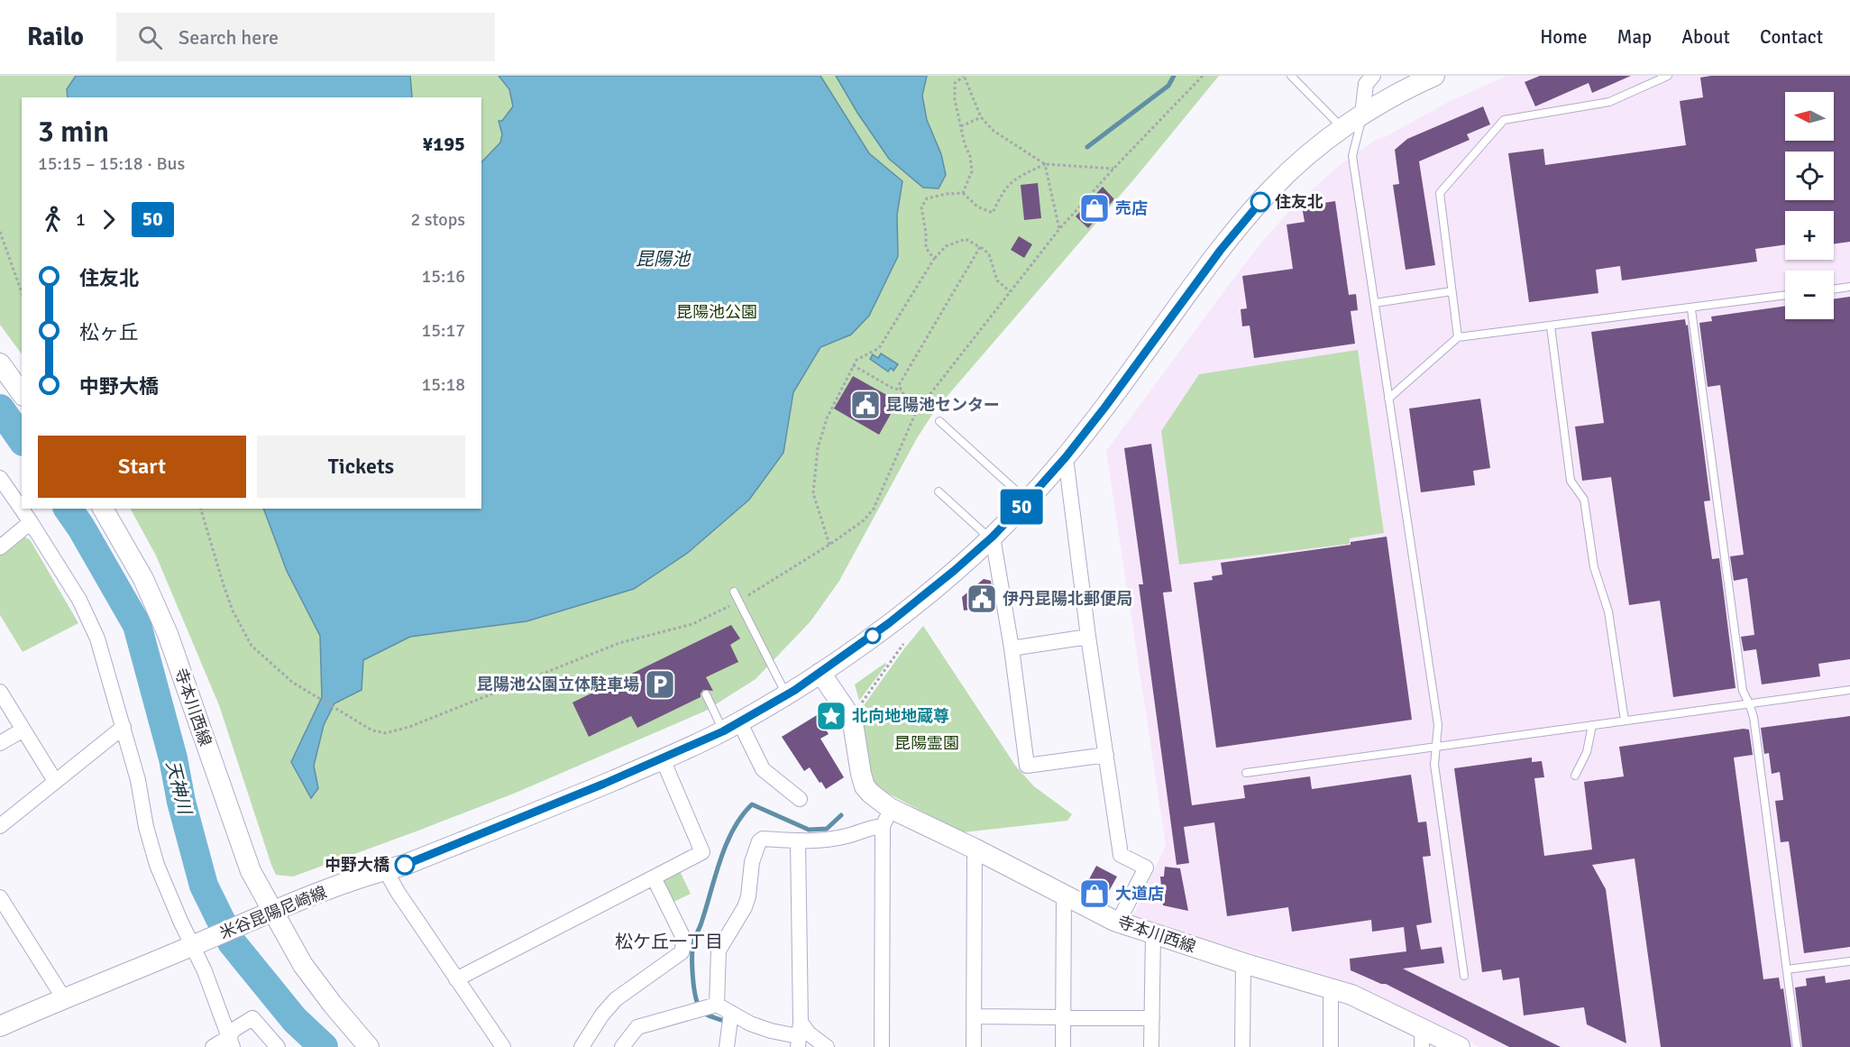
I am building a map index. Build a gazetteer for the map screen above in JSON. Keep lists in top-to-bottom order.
{
  "streets": {
    "main road": ["寺本川西線", "米谷昆陽尼崎線"]
  },
  "crossings": [
    ["寺本川西線", "米谷昆陽尼崎線"]
  ],
  "districts": ["松ケ丘一丁目"],
  "water": ["昆陽池", "天神川"],
  "parks": ["昆陽池公園", "昆陽霊園"],
  "places": {
    "other": ["住友北", "中野大橋"],
    "shop": ["売店", "大道店"],
    "public building": ["昆陽池センター", "伊丹昆陽北郵便局"],
    "parking": ["昆陽池公園立体駐車場"],
    "place": ["北向地地蔵尊"]
  },
  "lines": ["bus line 50"],
  "north": "left",
  "page": {
    "header": "Railo",
    "search": "Search here",
    "nav": [
      "Home",
      "Map",
      "About",
      "Contact"
    ],
    "on_map": "50",
    "map_buttons": ["+", "−"],
    "heading": ["3 min", "15:15 – 15:18 · Bus", "¥195"],
    "legs": ["1", "50", "2 stops"],
    "list": [
      {
        "name": "住友北",
        "value": "15:16"
      },
      {
        "name": "松ヶ丘",
        "value": "15:17"
      },
      {
        "name": "中野大橋",
        "value": "15:18"
      }
    ],
    "buttons": ["Start", "Tickets"]
  }
}
